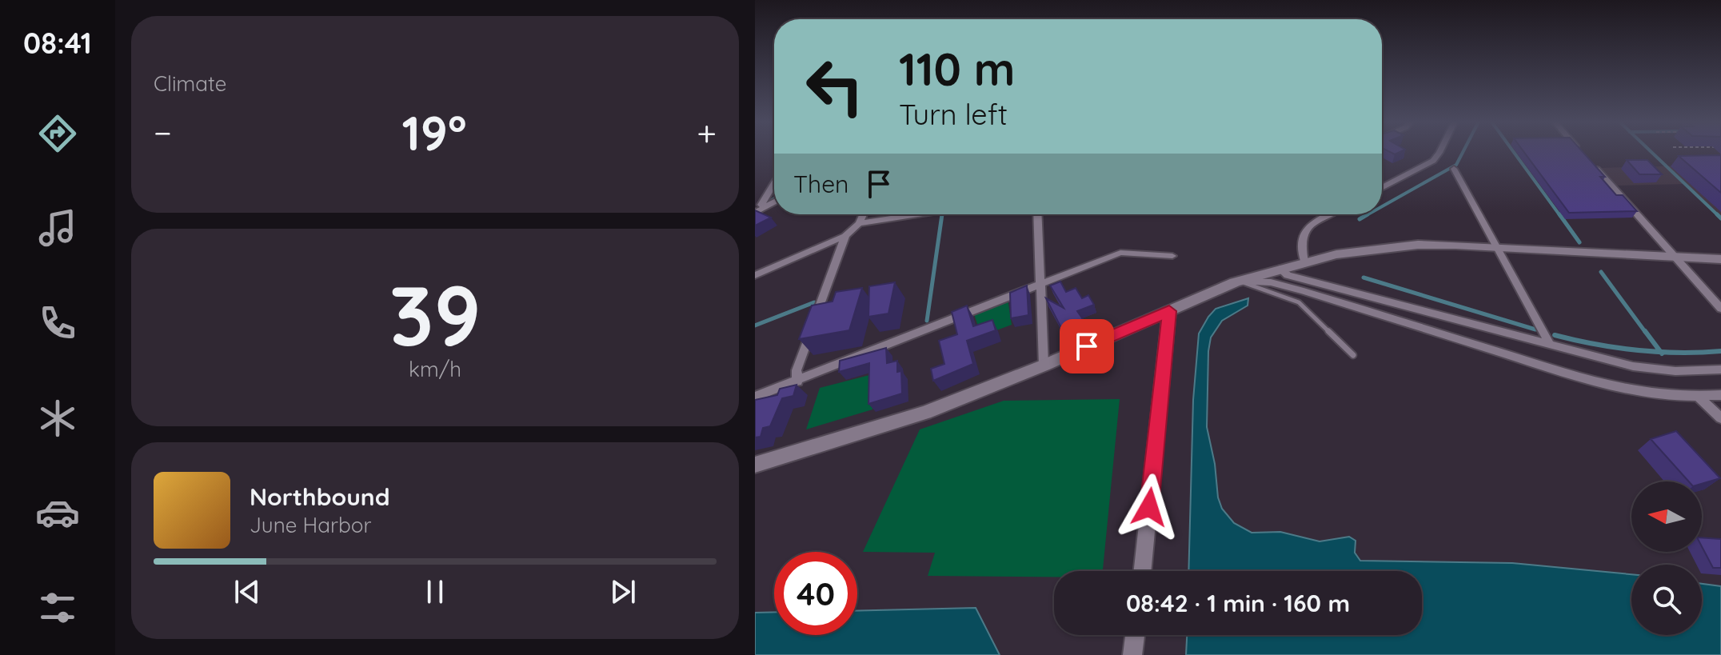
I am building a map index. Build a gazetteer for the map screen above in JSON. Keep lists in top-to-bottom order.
{
  "north": "left",
  "page": {
    "tabs": "08:41",
    "tile": [
      "Climate",
      ["39", "km/h"]
    ],
    "turn": ["110 m", "Turn left"],
    "heat": ["−", "19°", "+"],
    "then": "Then",
    "song": ["Northbound", "June Harbor"],
    "limit": "40",
    "trip": "08:42 · 1 min · 160 m"
  }
}
